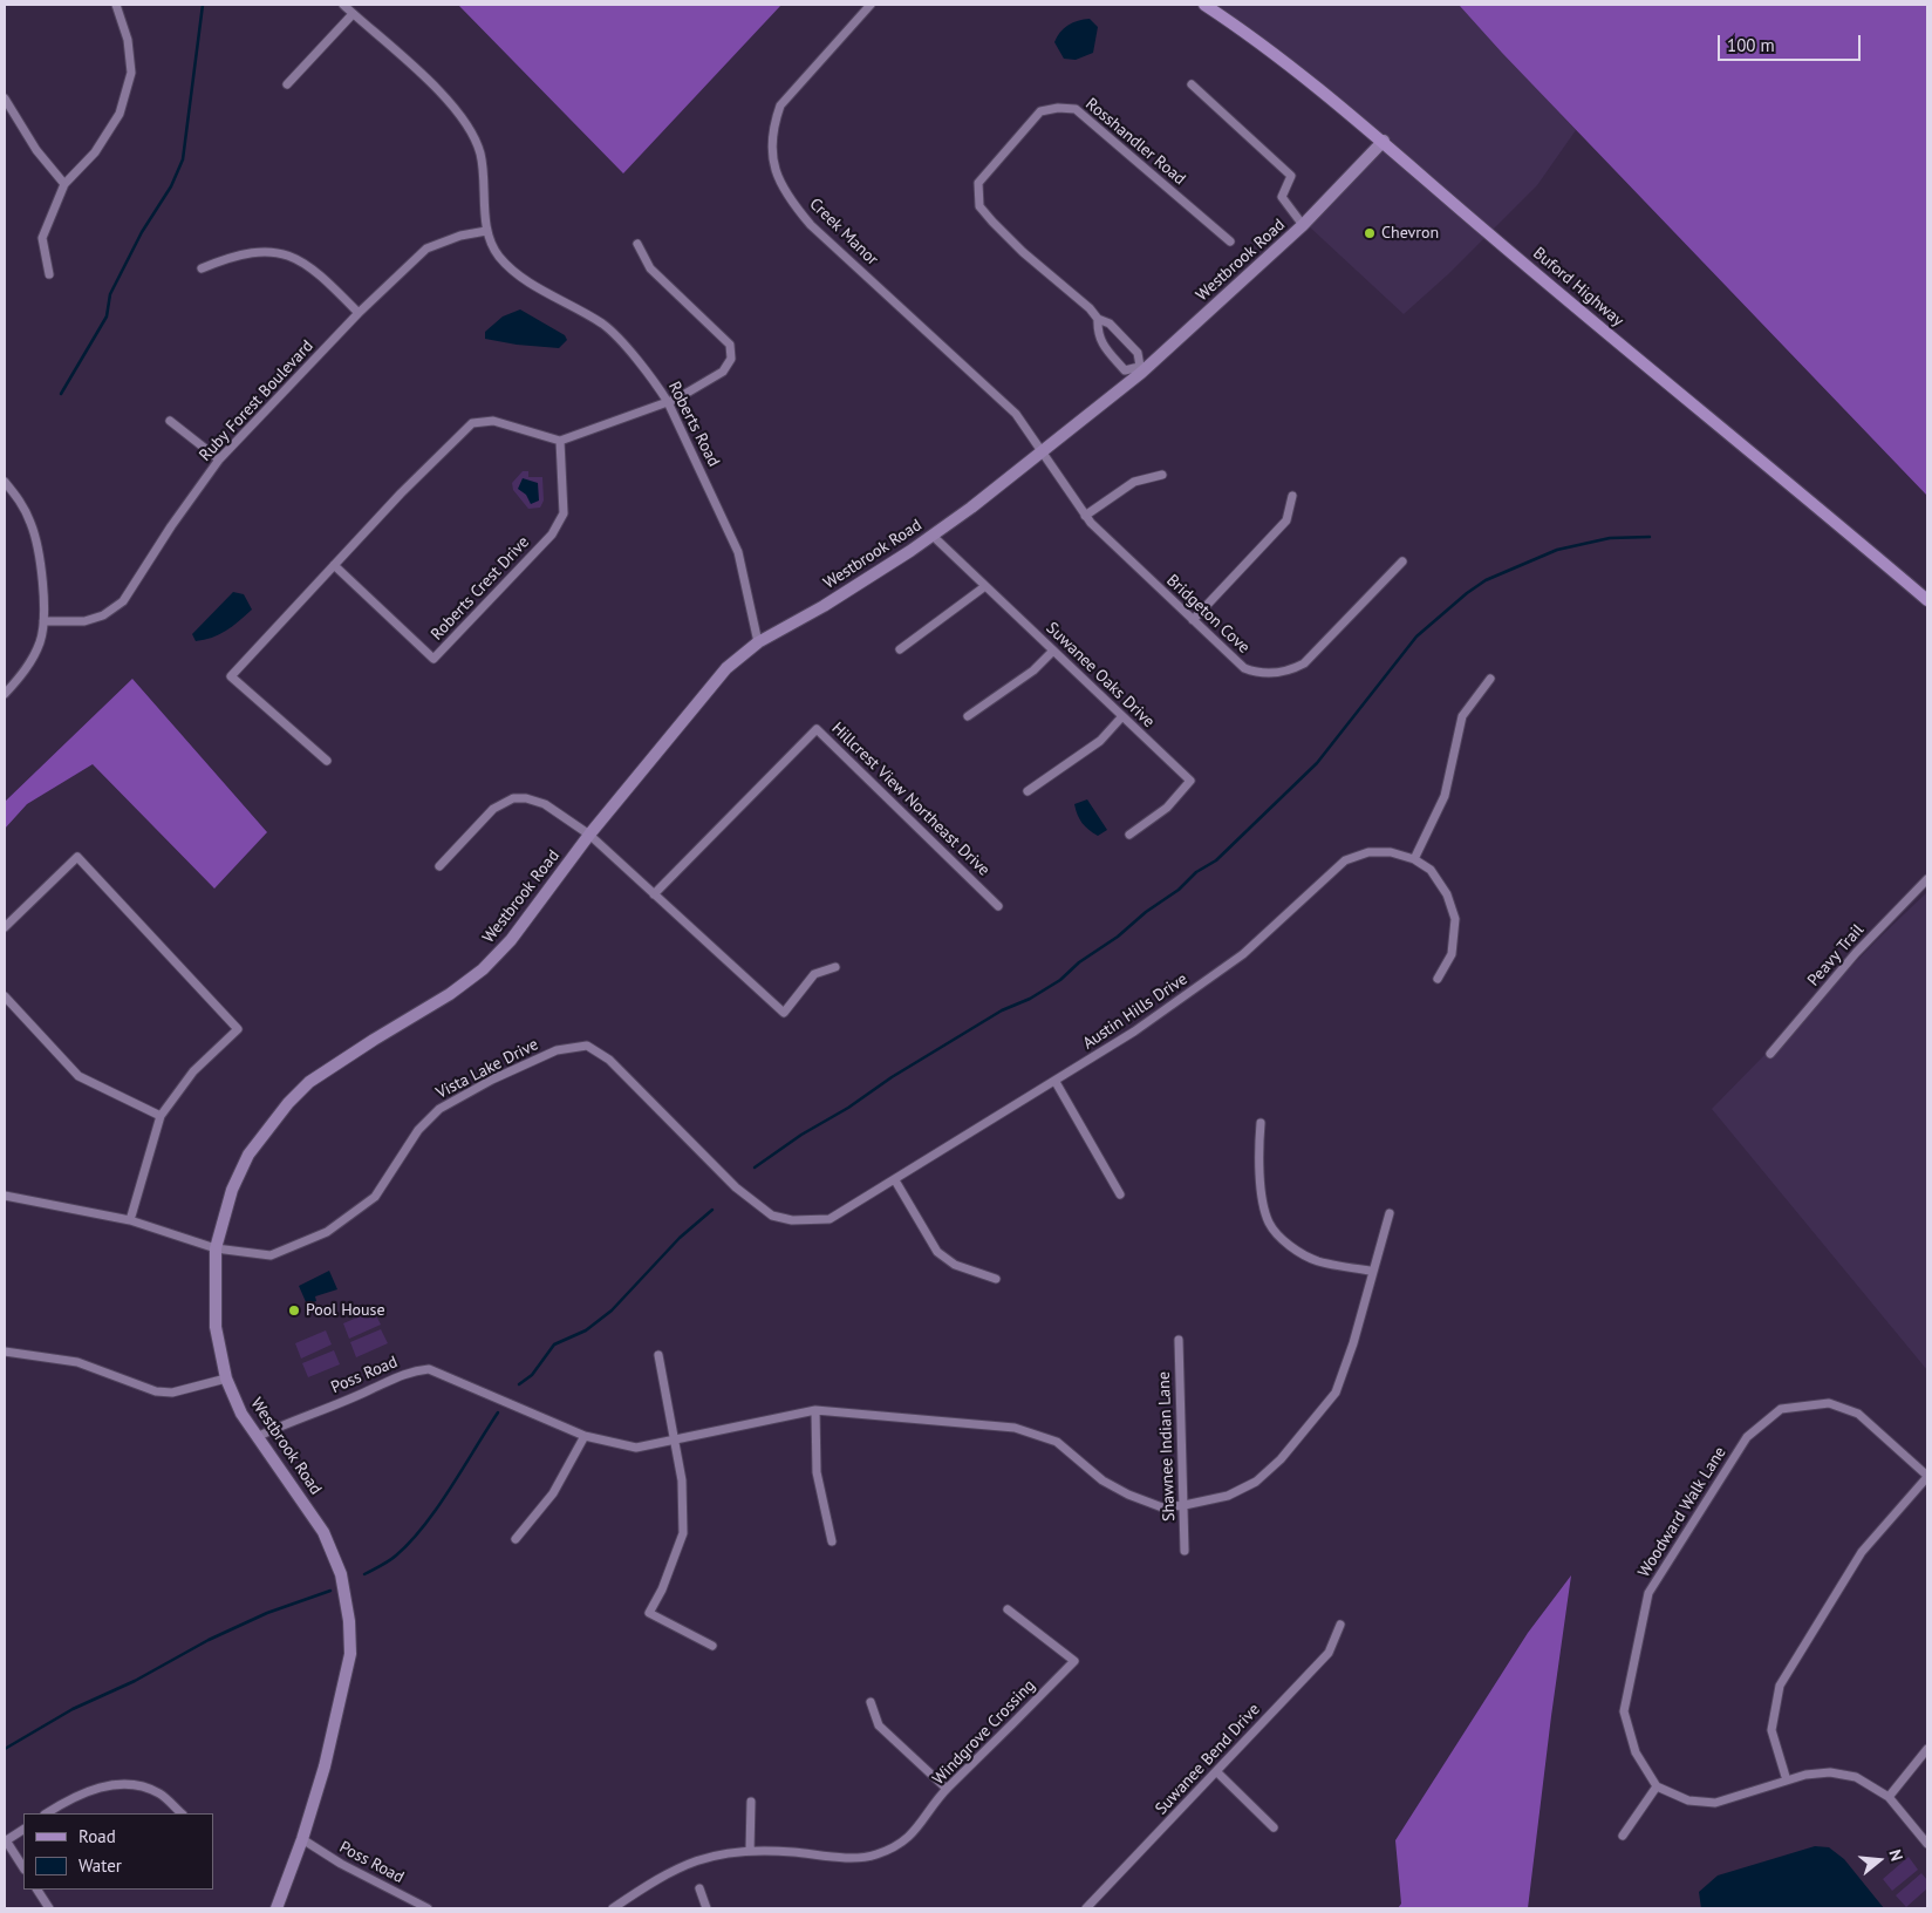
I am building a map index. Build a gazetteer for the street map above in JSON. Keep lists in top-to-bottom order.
{
  "streets": {
    "main road": ["Buford Highway"],
    "street": [
      "Rosshandler Road",
      "Creek Manor",
      "Westbrook Road",
      "Ruby Forest Boulevard",
      "Roberts Road",
      "Roberts Crest Drive",
      "Bridgeton Cove",
      "Suwanee Oaks Drive",
      "Hillcrest View Northeast Drive",
      "Peavy Trail",
      "Austin Hills Drive",
      "Vista Lake Drive",
      "Poss Road",
      "Shawnee Indian Lane",
      "Woodward Walk Lane",
      "Windgrove Crossing",
      "Suwanee Bend Drive"
    ]
  },
  "crossings": [
    ["Rosshandler Road", "Westbrook Road"],
    ["Creek Manor", "Westbrook Road"],
    ["Creek Manor", "Bridgeton Cove"],
    ["Westbrook Road", "Buford Highway"],
    ["Westbrook Road", "Roberts Road"],
    ["Westbrook Road", "Bridgeton Cove"],
    ["Westbrook Road", "Suwanee Oaks Drive"],
    ["Westbrook Road", "Vista Lake Drive"],
    ["Westbrook Road", "Poss Road"],
    ["Ruby Forest Boulevard", "Roberts Road"],
    ["Austin Hills Drive", "Vista Lake Drive"],
    ["Poss Road", "Shawnee Indian Lane"]
  ],
  "places": ["Chevron", "Pool House"],
  "legend": ["Road", "Water"],
  "scale_bar": "100 m",
  "north": "right"
}
